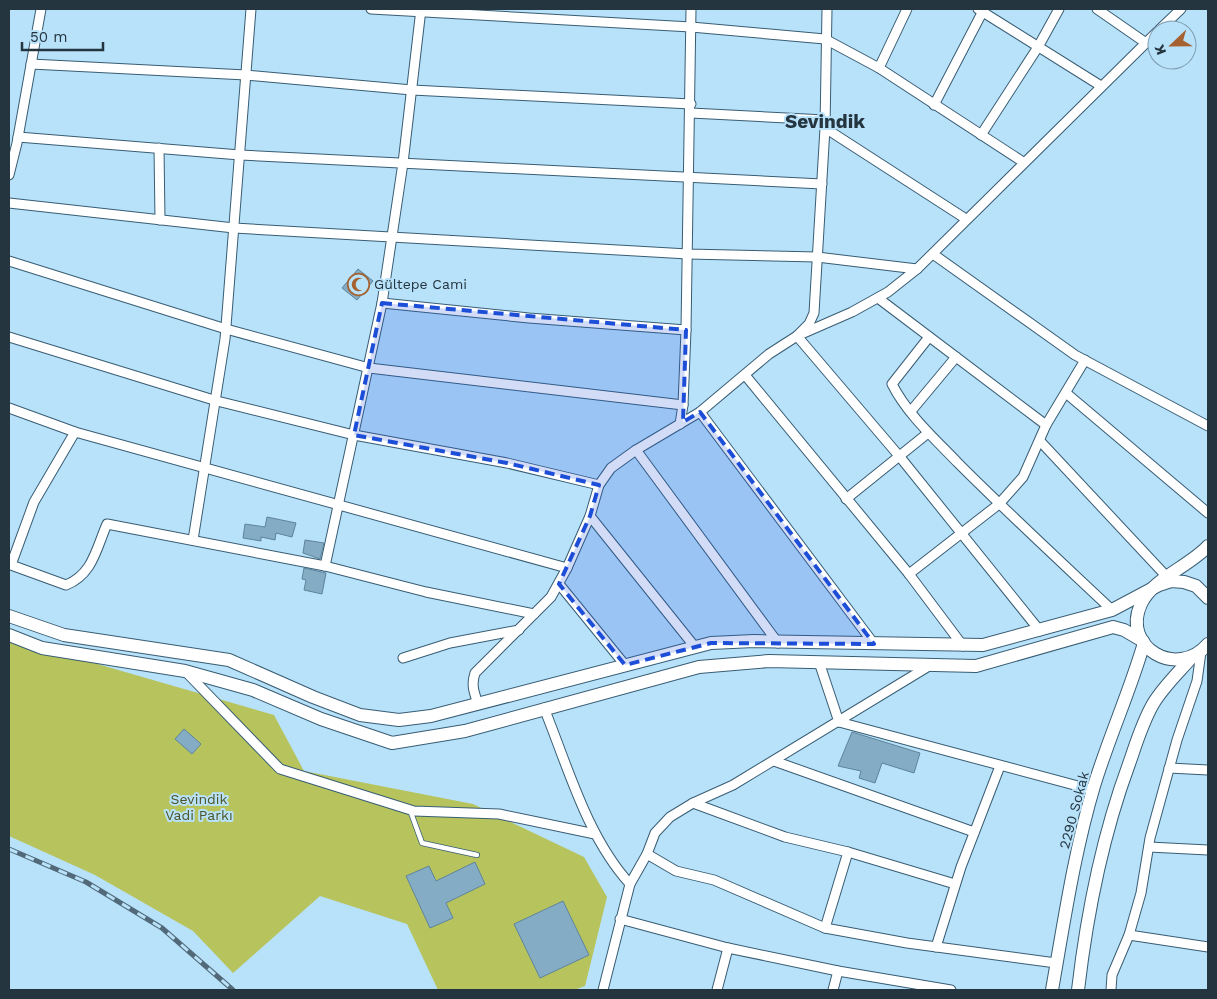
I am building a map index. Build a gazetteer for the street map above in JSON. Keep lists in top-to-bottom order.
{
  "streets": {
    "main road": ["2290 Sokak"]
  },
  "districts": ["Sevindik"],
  "parks": ["Sevindik Vadi Parkı"],
  "places": {
    "mosque": ["Gültepe Cami"]
  },
  "scale_bar": "50 m",
  "north": "left"
}
